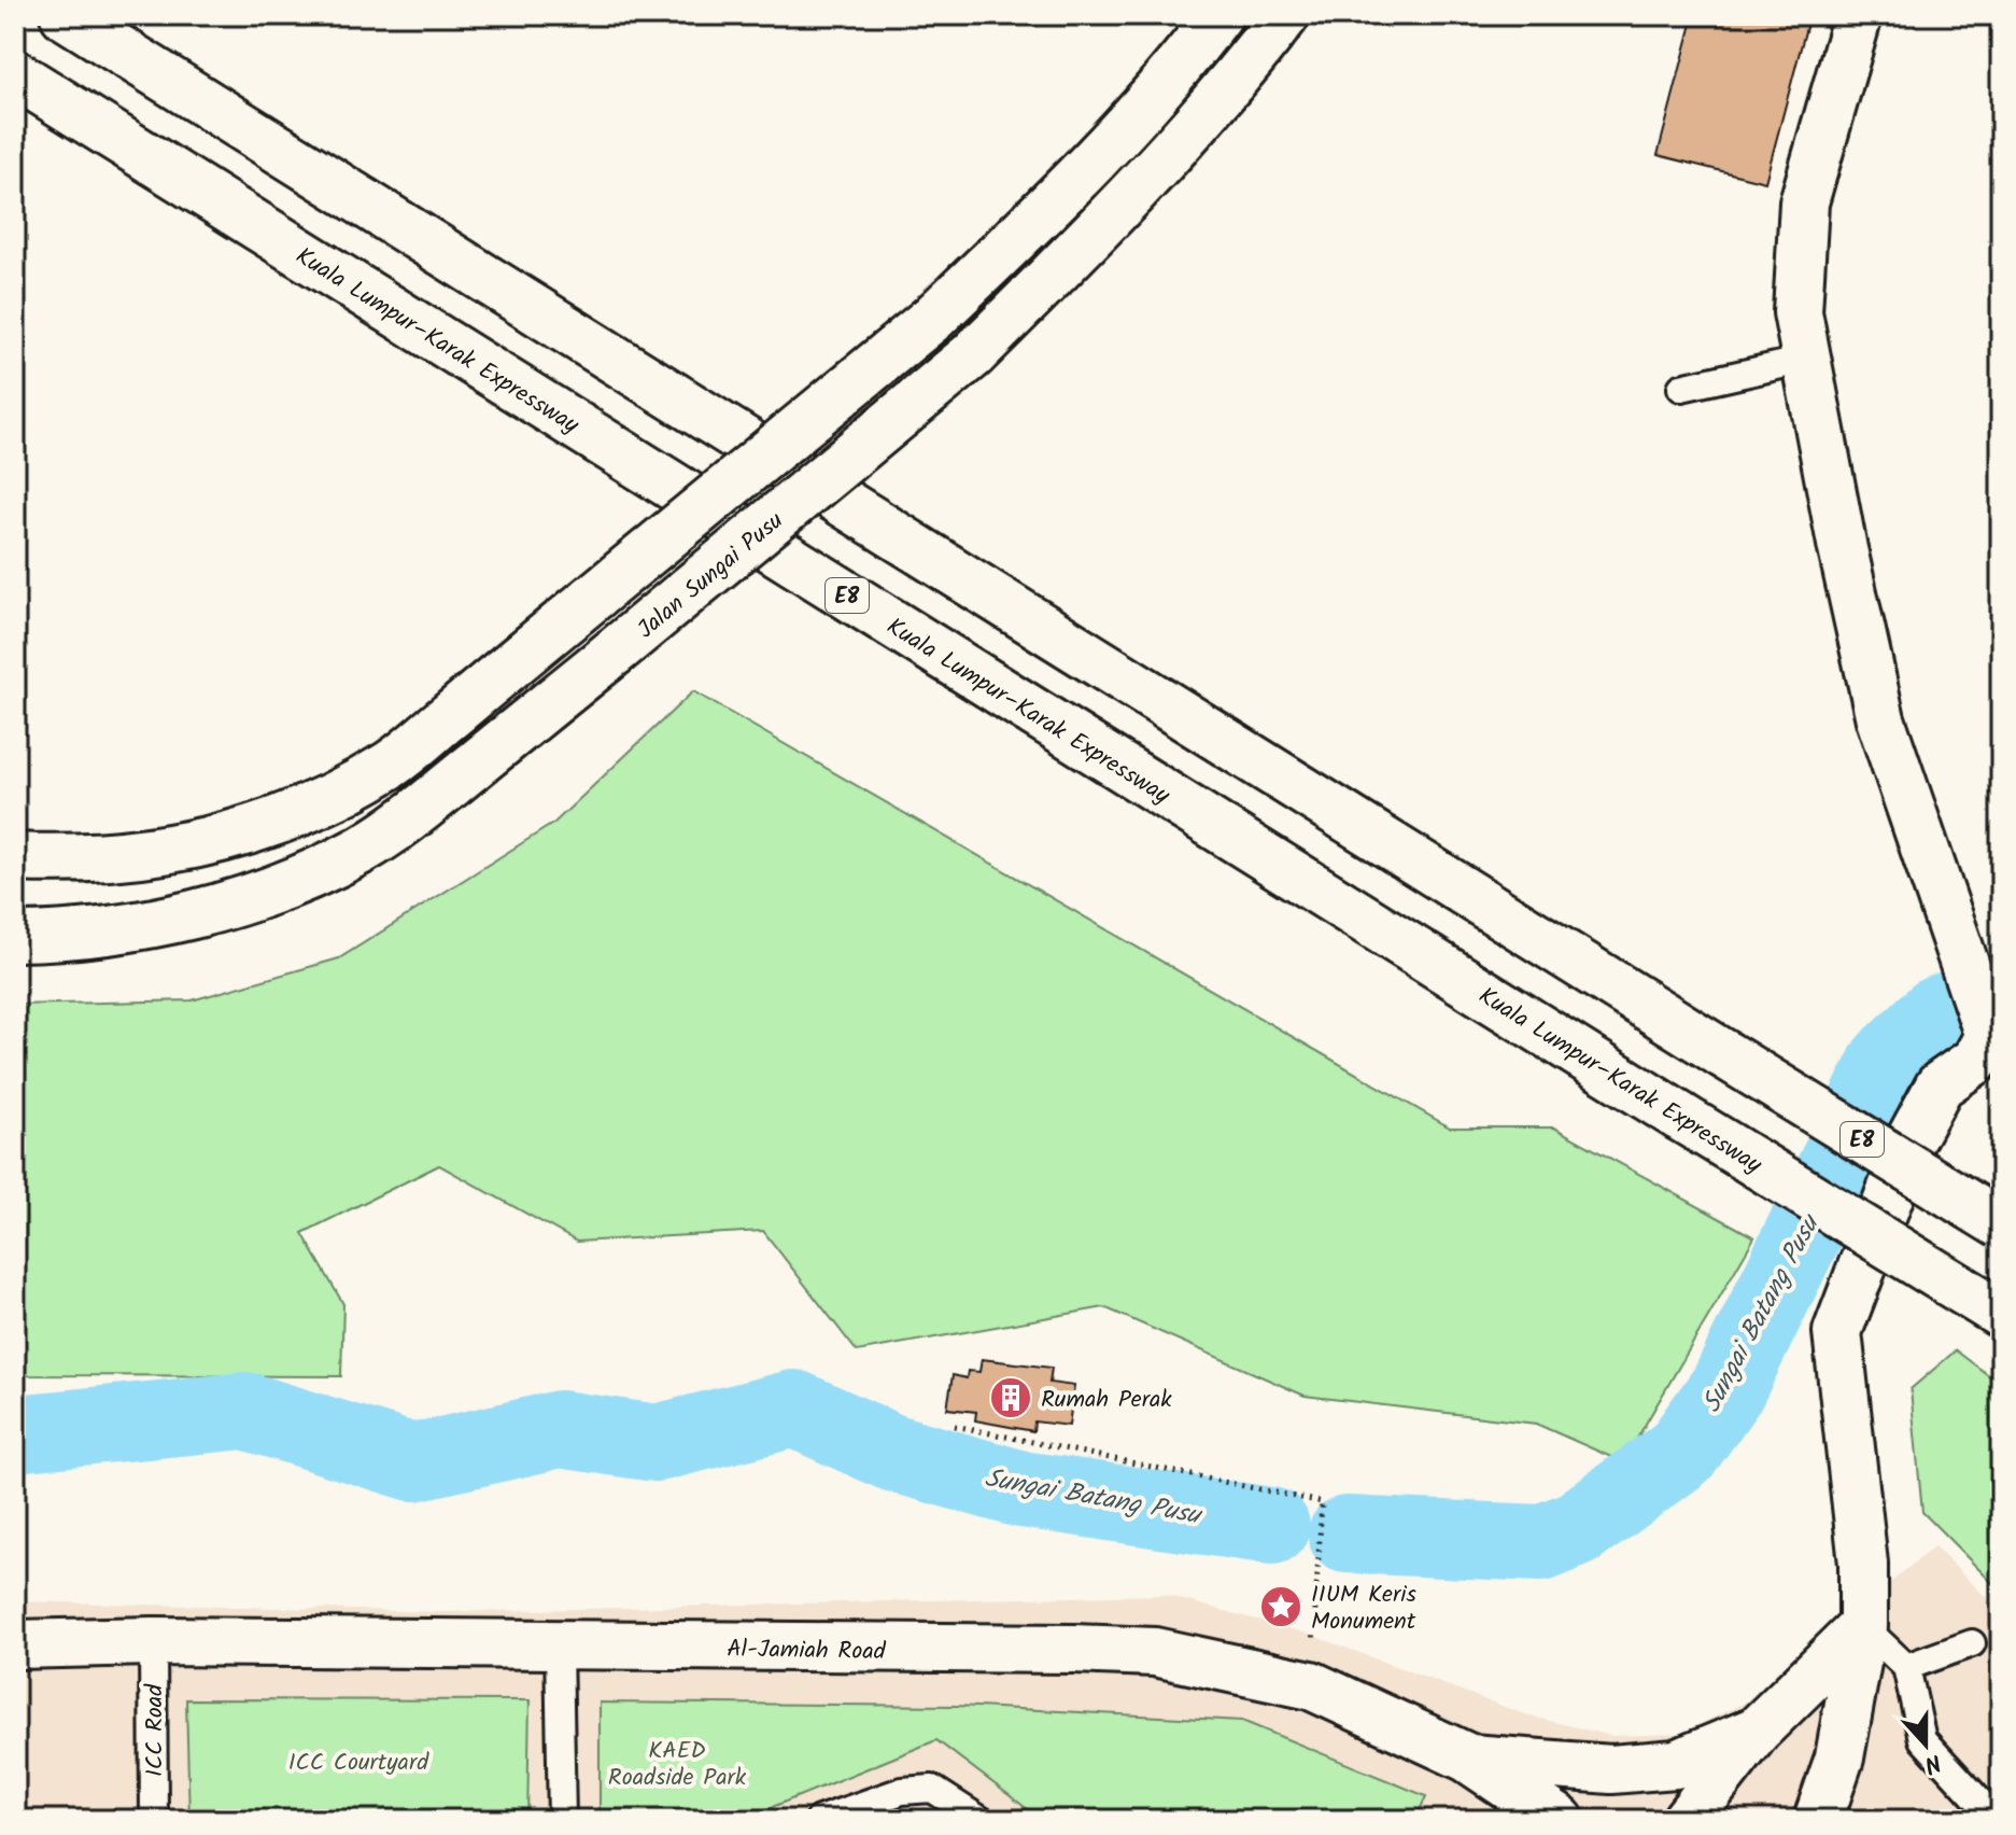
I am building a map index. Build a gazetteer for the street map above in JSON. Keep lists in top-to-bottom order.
{
  "streets": {
    "main road": [
      "Kuala Lumpur–Karak Expressway",
      "Jalan Sungai Pusu",
      "E8",
      "Al-Jamiah Road"
    ],
    "lane": ["ICC Road"]
  },
  "crossings": [
    ["Al-Jamiah Road", "ICC Road"]
  ],
  "water": ["Sungai Batang Pusu"],
  "parks": ["KAED Roadside Park", "ICC Courtyard"],
  "places": {
    "building": ["Rumah Perak"],
    "place": ["IIUM Keris Monument"]
  },
  "north": "bottom"
}
